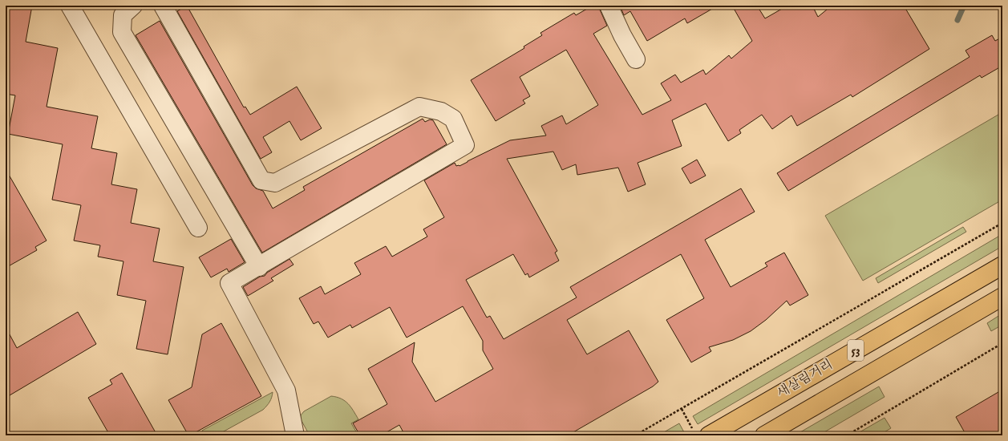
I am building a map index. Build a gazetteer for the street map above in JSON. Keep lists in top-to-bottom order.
{
  "streets": {
    "main road": ["53", "새살림거리"]
  }
}
